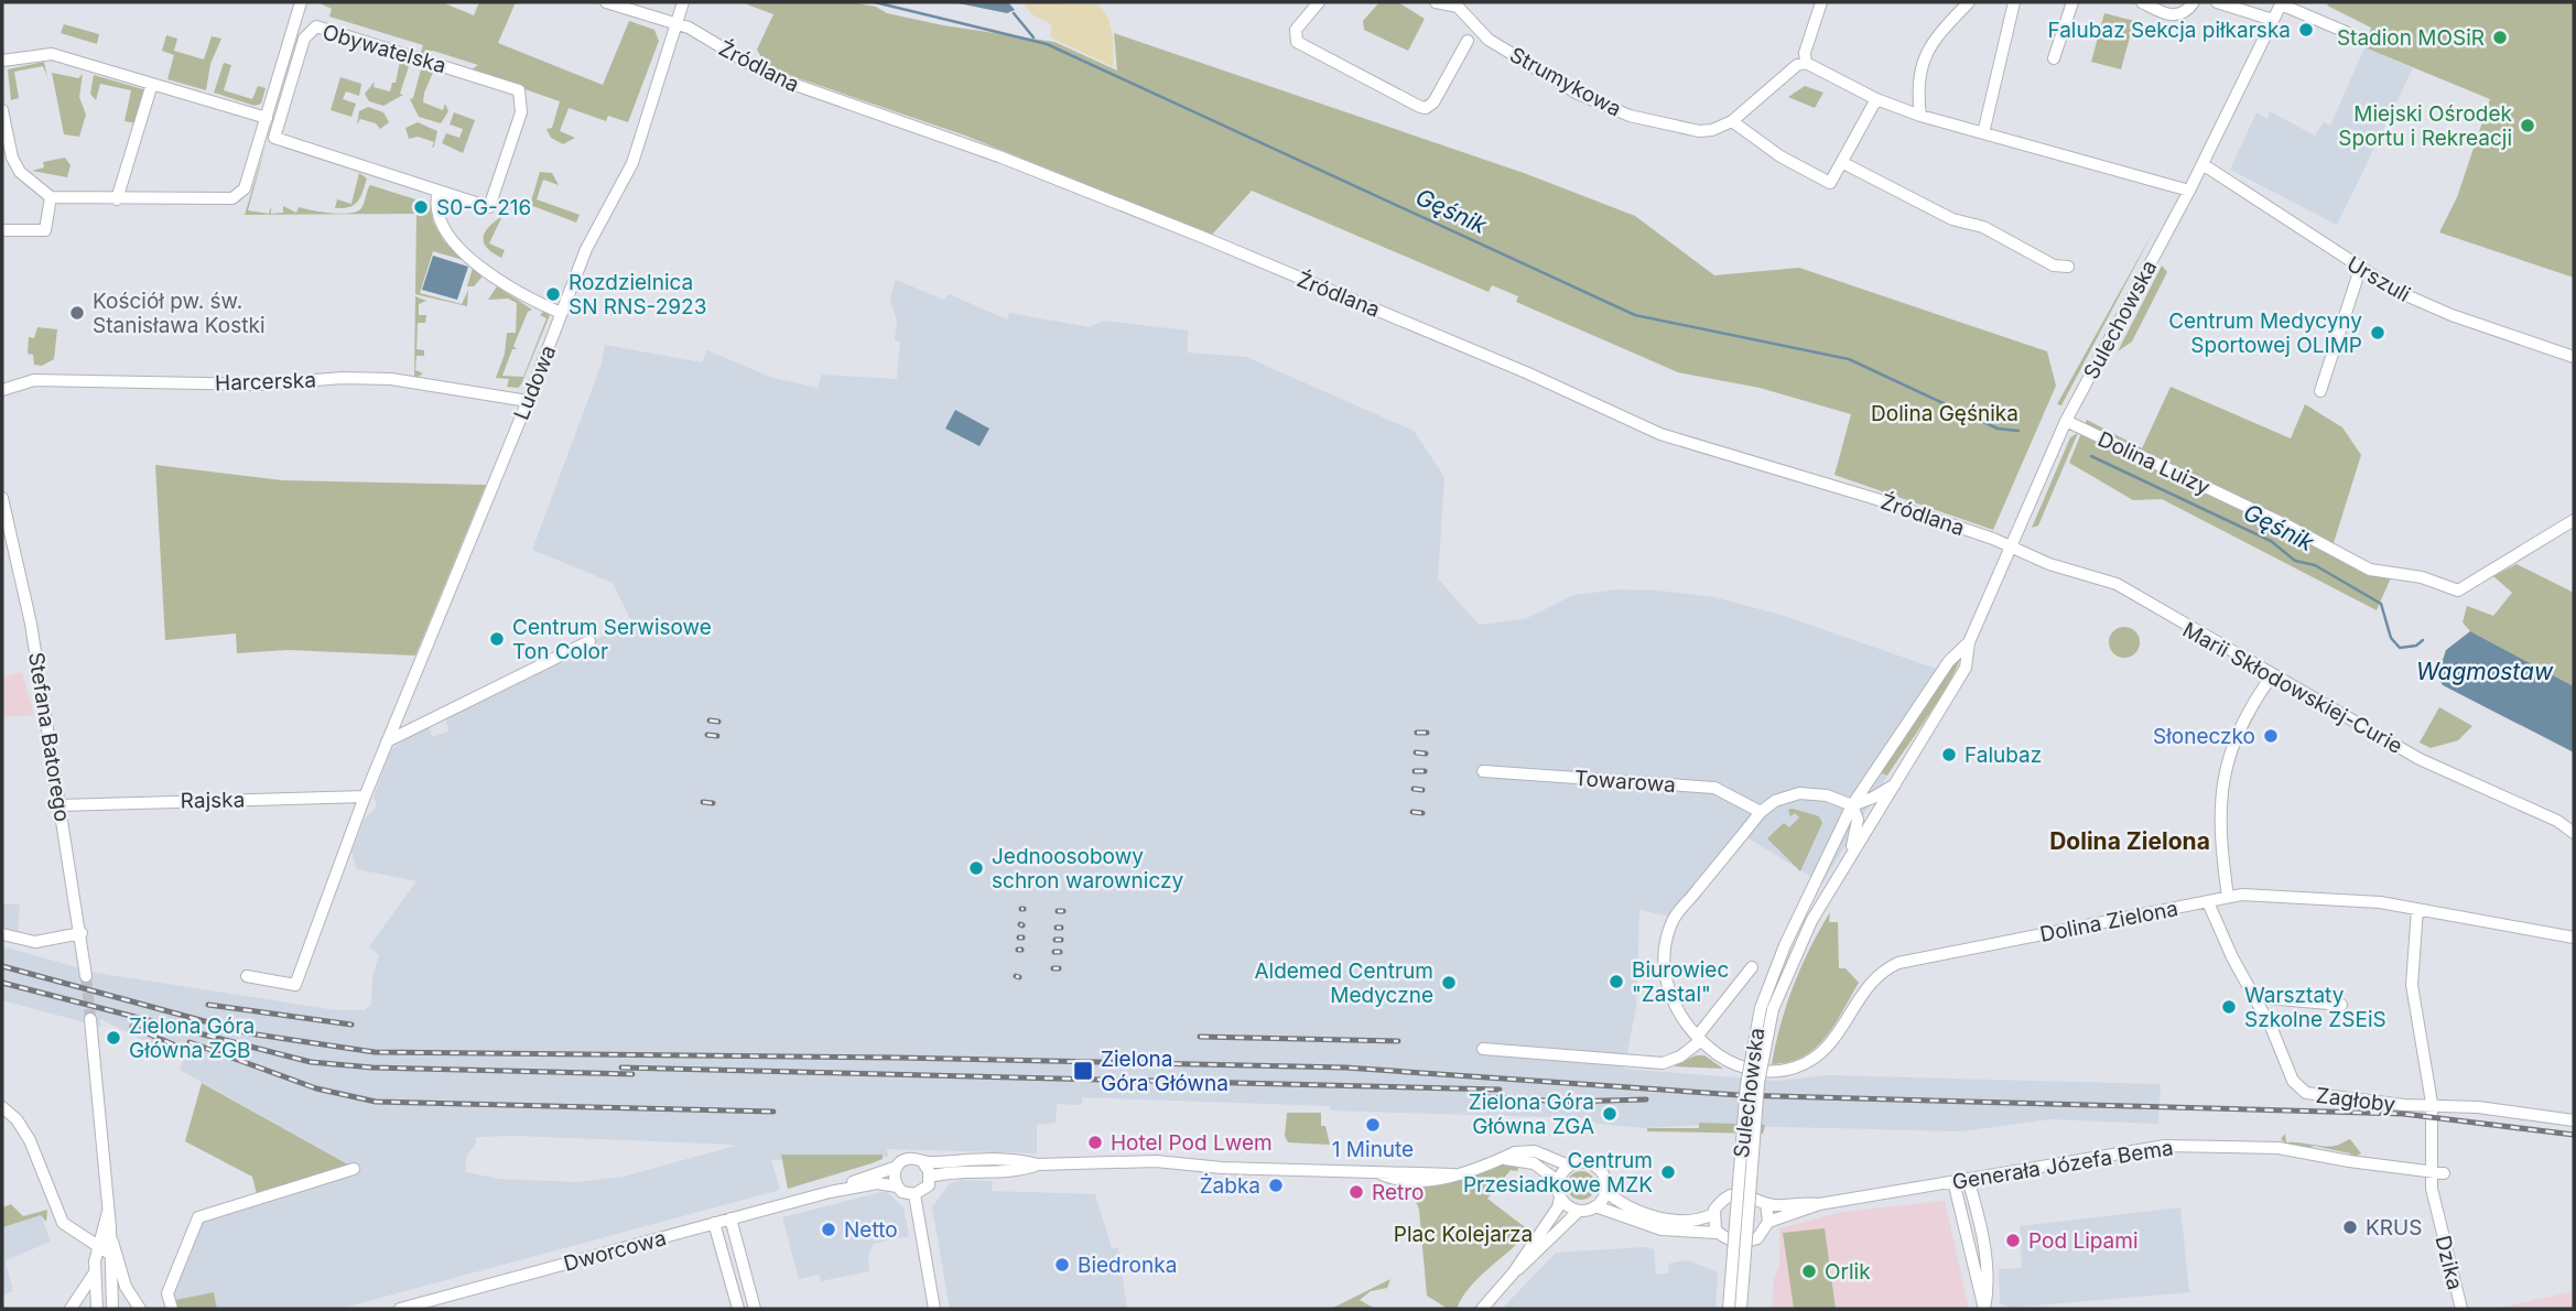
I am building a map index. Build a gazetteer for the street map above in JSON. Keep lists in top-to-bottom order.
{
  "streets": {
    "street": [
      "Obywatelska",
      "Źródlana",
      "Strumykowa",
      "Urszuli",
      "Sulechowska",
      "Harcerska",
      "Ludowa",
      "Dolina Luizy",
      "Marii Skłodowskiej-Curie",
      "Stefana Batorego",
      "Towarowa",
      "Rajska",
      "Dolina Zielona",
      "Zagłoby",
      "Generała Józefa Bema",
      "Dworcowa",
      "Dzika"
    ]
  },
  "crossings": [
    ["Źródlana", "Sulechowska"],
    ["Źródlana", "Ludowa"],
    ["Źródlana", "Marii Skłodowskiej-Curie"],
    ["Urszuli", "Sulechowska"],
    ["Sulechowska", "Dolina Luizy"],
    ["Sulechowska", "Marii Skłodowskiej-Curie"],
    ["Harcerska", "Ludowa"],
    ["Ludowa", "Rajska"],
    ["Stefana Batorego", "Rajska"],
    ["Dolina Zielona", "Zagłoby"],
    ["Dolina Zielona", "Dzika"],
    ["Zagłoby", "Dzika"],
    ["Generała Józefa Bema", "Dzika"]
  ],
  "districts": ["Dolina Zielona"],
  "water": ["Gęśnik", "Wagmostaw"],
  "parks": ["Dolina Gęśnika", "Plac Kolejarza"],
  "places": {
    "other": [
      "Falubaz Sekcja piłkarska",
      "Stadion MOSiR",
      "Miejski Ośrodek Sportu i Rekreacji",
      "S0-G-216",
      "Rozdzielnica SN RNS-2923",
      "Kościół pw. św. Stanisława Kostki",
      "Centrum Medycyny Sportowej OLIMP",
      "Centrum Serwisowe Ton Color",
      "Słoneczko",
      "Falubaz",
      "Jednoosobowy schron warowniczy",
      "Biurowiec \"Zastal\"",
      "Aldemed Centrum Medyczne",
      "Warsztaty Szkolne ZSEiS",
      "Zielona Góra Główna ZGB",
      "Zielona Góra Główna ZGA",
      "1 Minute",
      "Hotel Pod Lwem",
      "Centrum Przesiadkowe MZK",
      "Żabka",
      "Retro",
      "KRUS",
      "Netto",
      "Pod Lipami",
      "Biedronka",
      "Orlik"
    ],
    "transit": ["Zielona Góra Główna"]
  }
}
